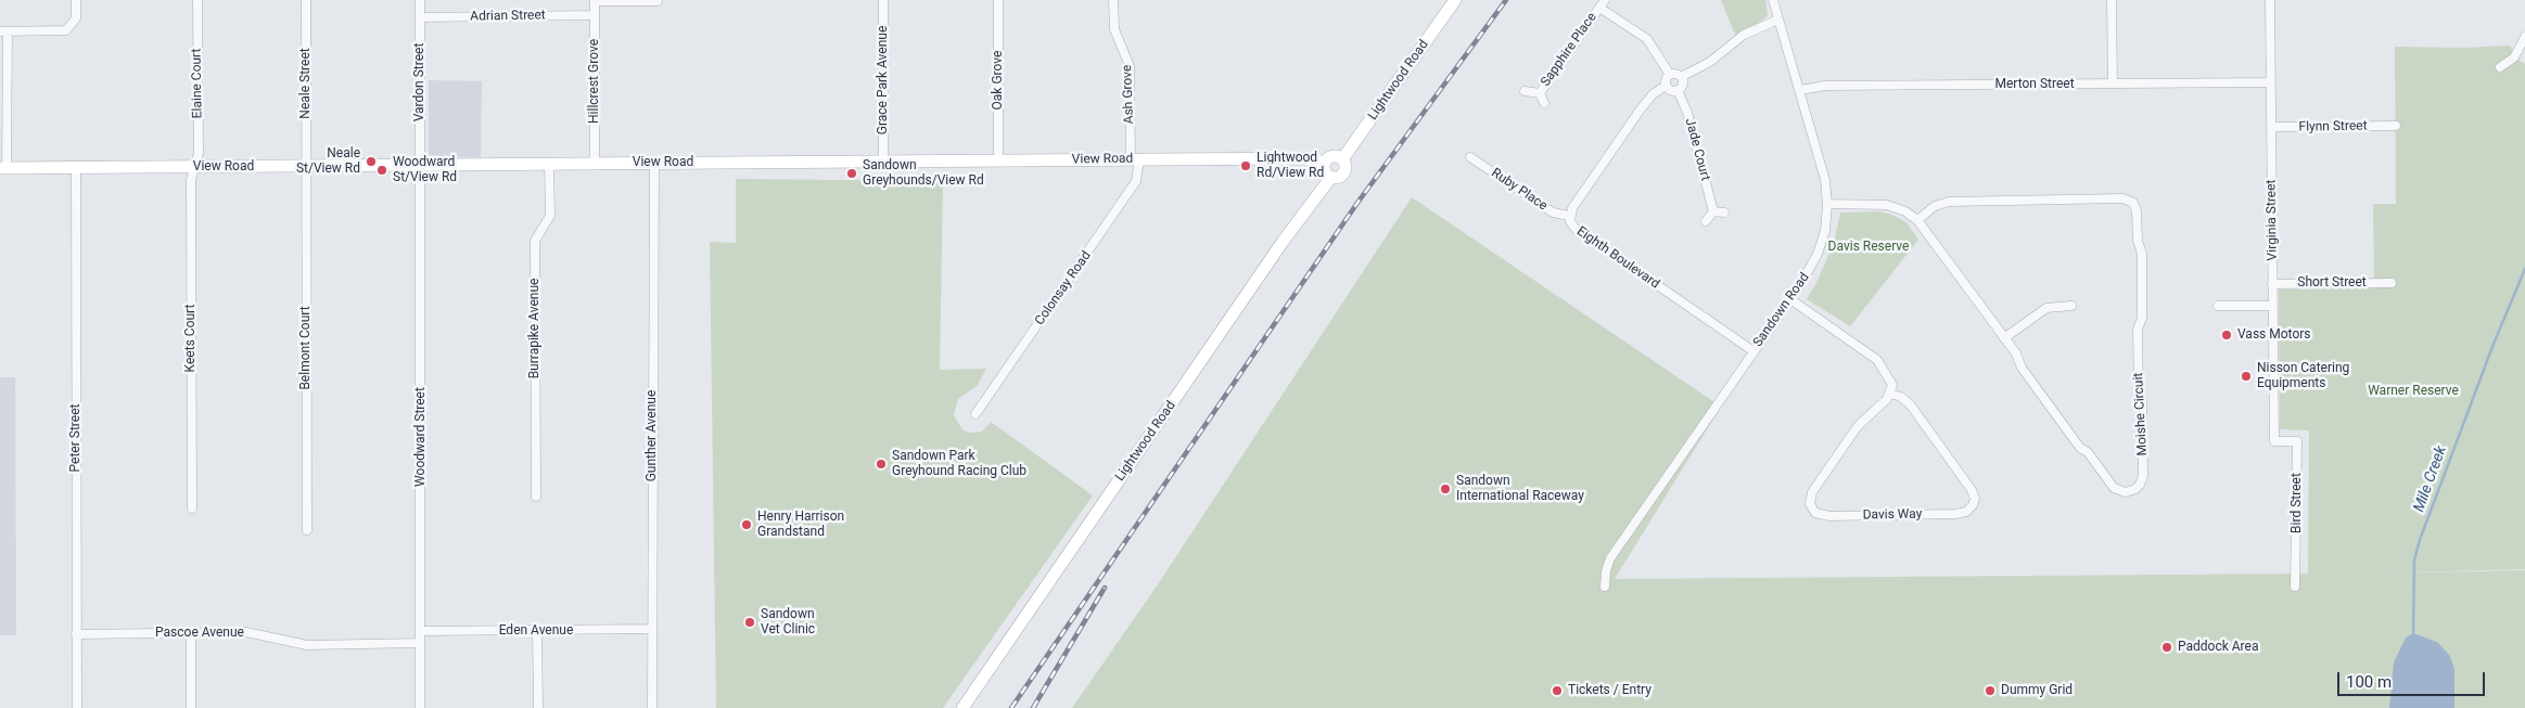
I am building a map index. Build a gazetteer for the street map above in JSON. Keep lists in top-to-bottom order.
{
  "streets": {
    "street": [
      "Adrian Street",
      "Sapphire Place",
      "Grace Park Avenue",
      "Oak Grove",
      "Lightwood Road",
      "Hillcrest Grove",
      "Vardon Street",
      "Elaine Court",
      "Neale Street",
      "Merton Street",
      "Ash Grove",
      "Flynn Street",
      "Jade Court",
      "View Road",
      "Ruby Place",
      "Virginia Street",
      "Eighth Boulevard",
      "Short Street",
      "Colonsay Road",
      "Sandown Road",
      "Burrapike Avenue",
      "Keets Court",
      "Belmont Court",
      "Moishe Circuit",
      "Gunther Avenue",
      "Woodward Street",
      "Peter Street",
      "Bird Street",
      "Davis Way",
      "Eden Avenue",
      "Pascoe Avenue"
    ]
  },
  "crossings": [
    ["Adrian Street", "Hillcrest Grove"],
    ["Adrian Street", "Vardon Street"],
    ["Sapphire Place", "Jade Court"],
    ["Sapphire Place", "Eighth Boulevard"],
    ["Grace Park Avenue", "View Road"],
    ["Oak Grove", "View Road"],
    ["Lightwood Road", "View Road"],
    ["Hillcrest Grove", "View Road"],
    ["Vardon Street", "View Road"],
    ["Vardon Street", "Woodward Street"],
    ["Elaine Court", "View Road"],
    ["Elaine Court", "Keets Court"],
    ["Neale Street", "View Road"],
    ["Neale Street", "Belmont Court"],
    ["Merton Street", "Virginia Street"],
    ["Merton Street", "Sandown Road"],
    ["Ash Grove", "View Road"],
    ["Ash Grove", "Colonsay Road"],
    ["Flynn Street", "Virginia Street"],
    ["Jade Court", "Eighth Boulevard"],
    ["View Road", "Colonsay Road"],
    ["View Road", "Burrapike Avenue"],
    ["View Road", "Keets Court"],
    ["View Road", "Belmont Court"],
    ["View Road", "Gunther Avenue"],
    ["View Road", "Woodward Street"],
    ["View Road", "Peter Street"],
    ["Ruby Place", "Eighth Boulevard"],
    ["Virginia Street", "Short Street"],
    ["Virginia Street", "Bird Street"],
    ["Eighth Boulevard", "Sandown Road"],
    ["Sandown Road", "Moishe Circuit"],
    ["Gunther Avenue", "Eden Avenue"],
    ["Woodward Street", "Eden Avenue"],
    ["Woodward Street", "Pascoe Avenue"],
    ["Peter Street", "Pascoe Avenue"]
  ],
  "water": ["Mile Creek"],
  "parks": ["Davis Reserve", "Warner Reserve"],
  "places": [
    "Neale St/View Rd",
    "Lightwood Rd/View Rd",
    "Woodward St/View Rd",
    "Sandown Greyhounds/View Rd",
    "Vass Motors",
    "Nisson Catering Equipments",
    "Sandown Park Greyhound Racing Club",
    "Sandown International Raceway",
    "Henry Harrison Grandstand",
    "Sandown Vet Clinic",
    "Paddock Area",
    "Tickets / Entry",
    "Dummy Grid"
  ],
  "scale_bar": "100 m"
}
